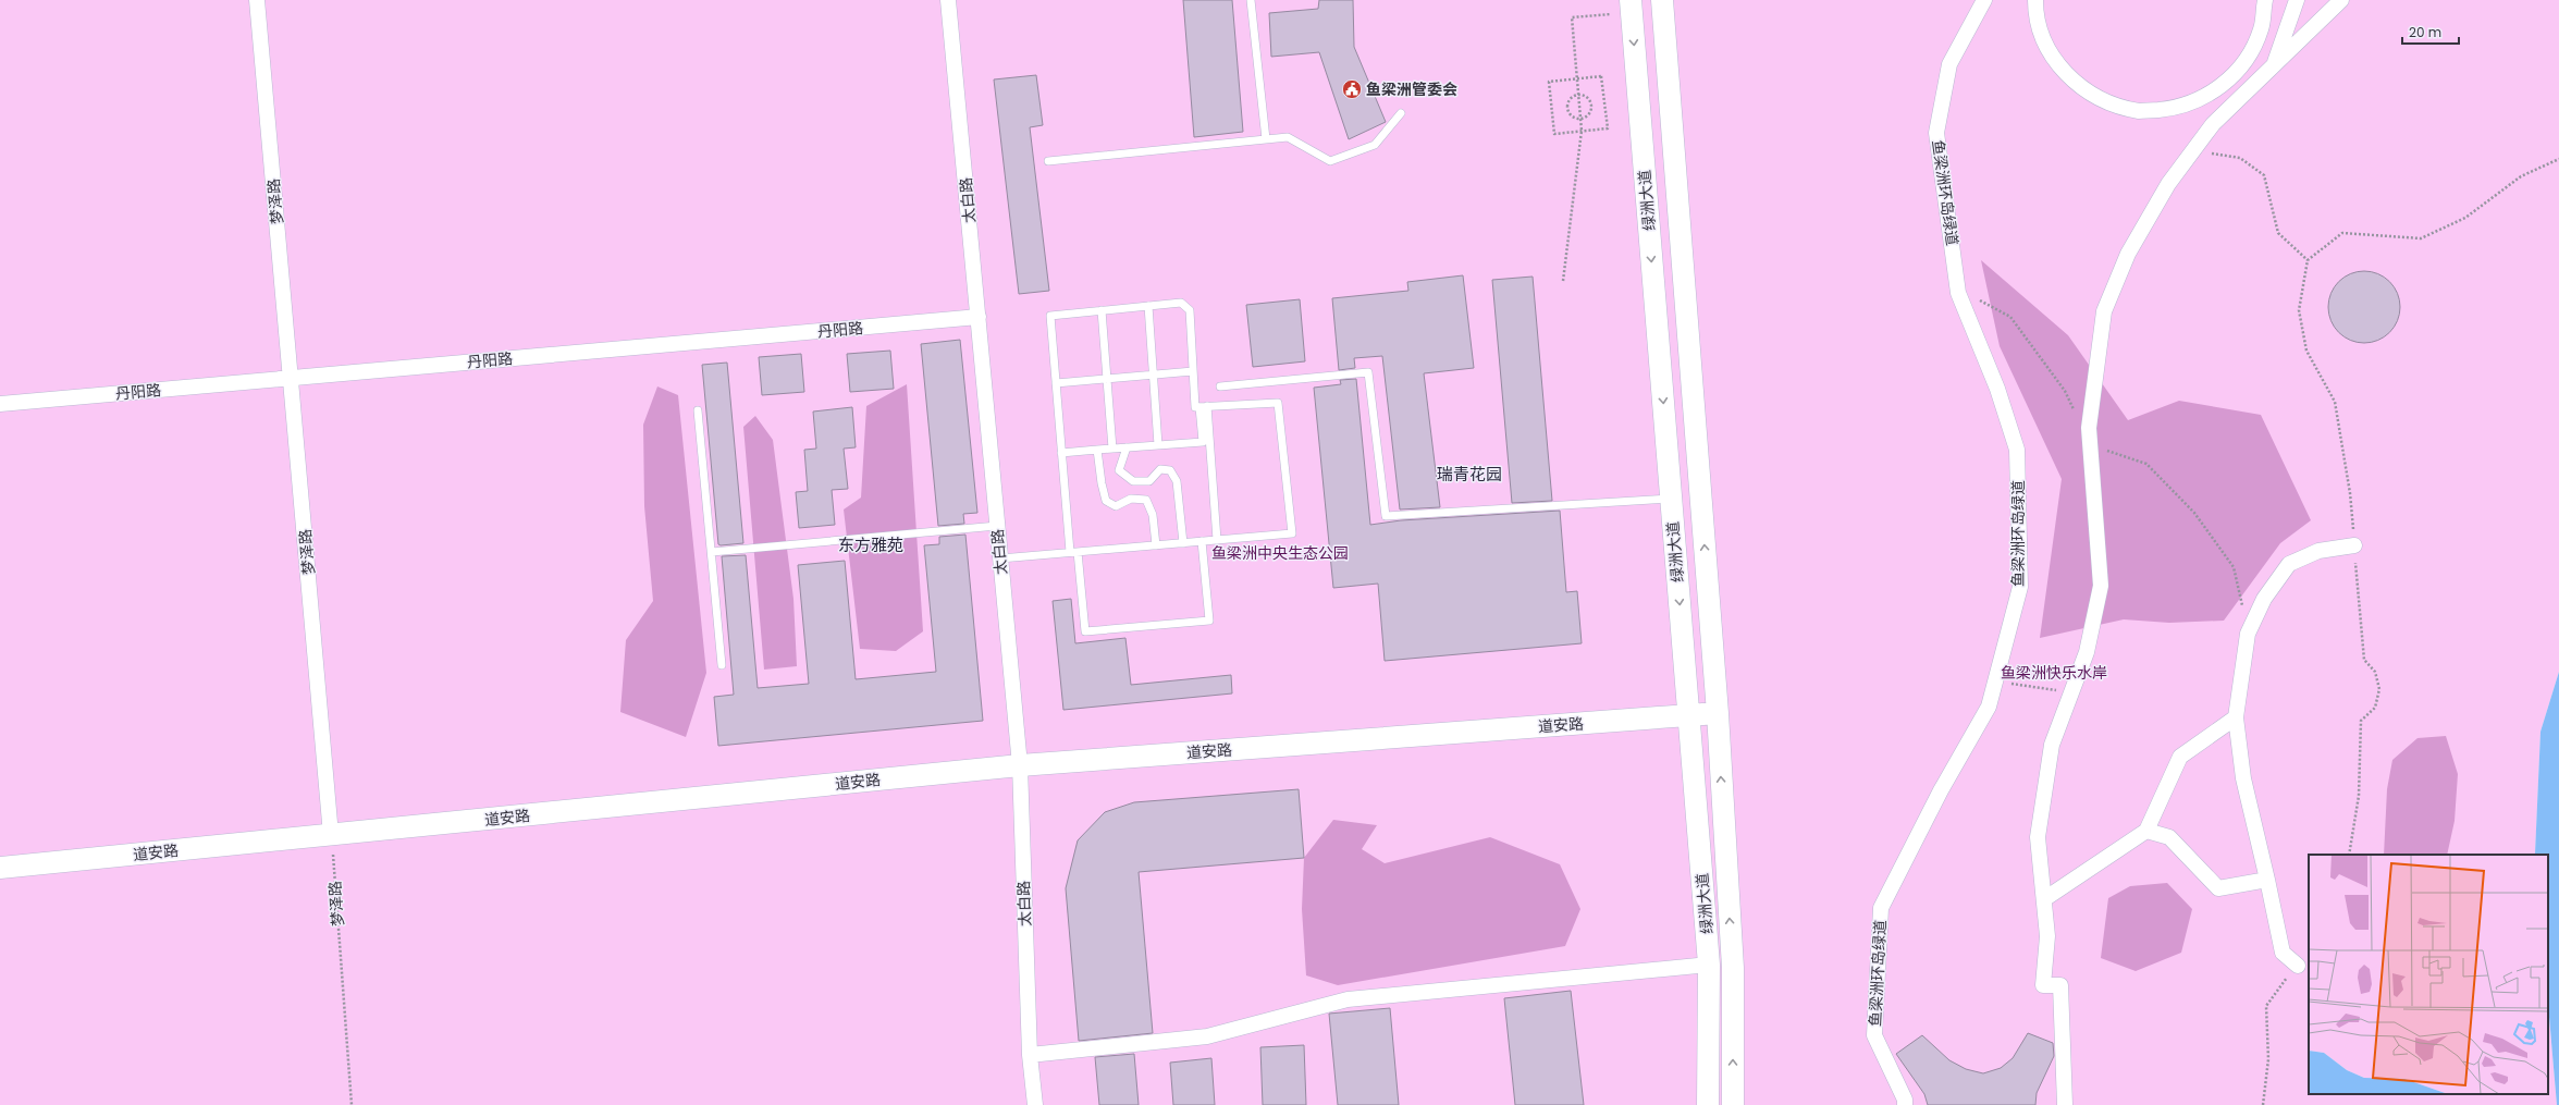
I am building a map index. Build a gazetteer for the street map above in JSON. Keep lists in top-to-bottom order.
{
  "streets": {
    "main road": ["绿洲大道", "道安路"],
    "street": [
      "鱼梁洲环岛绿道",
      "太白路",
      "梦泽路",
      "丹阳路"
    ]
  },
  "crossings": [
    ["太白路", "丹阳路"],
    ["太白路", "道安路"],
    ["绿洲大道", "道安路"],
    ["梦泽路", "丹阳路"],
    ["梦泽路", "道安路"]
  ],
  "districts": ["瑞青花园", "东方雅苑"],
  "parks": ["鱼梁洲中央生态公园", "鱼梁洲快乐水岸"],
  "places": {
    "public building": ["鱼梁洲管委会"]
  },
  "scale_bar": "20 m"
}
